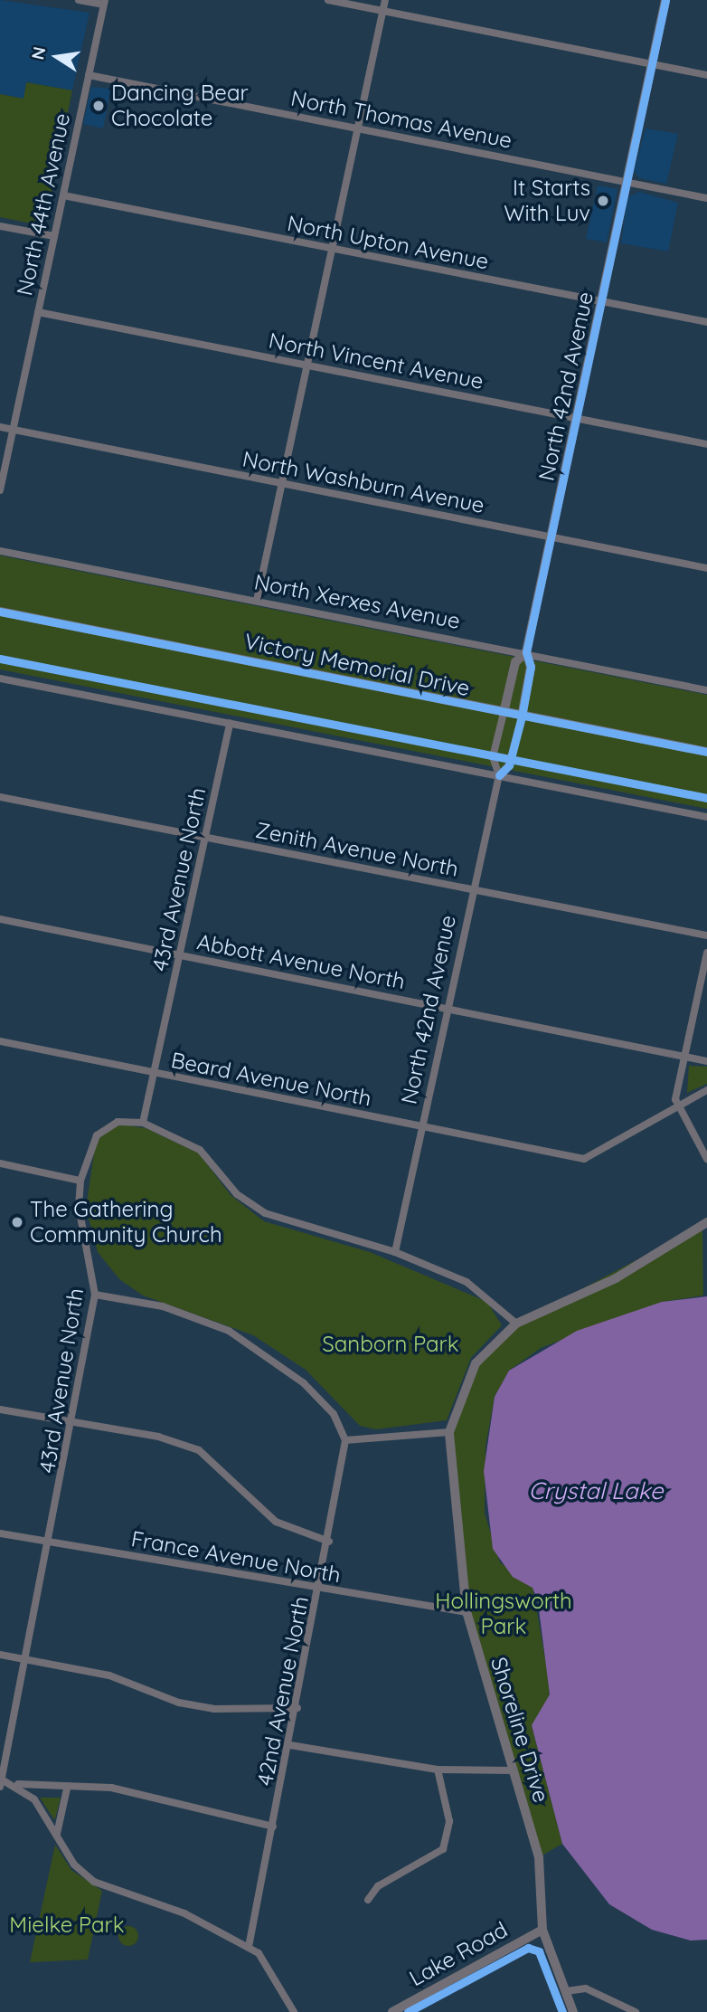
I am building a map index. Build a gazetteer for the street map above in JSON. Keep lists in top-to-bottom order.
{
  "streets": {
    "street": [
      "North Thomas Avenue",
      "North 44th Avenue",
      "North Upton Avenue",
      "North Vincent Avenue",
      "North 42nd Avenue",
      "North Washburn Avenue",
      "North Xerxes Avenue",
      "Victory Memorial Drive",
      "Zenith Avenue North",
      "43rd Avenue North",
      "Abbott Avenue North",
      "Beard Avenue North",
      "France Avenue North",
      "42nd Avenue North",
      "Shoreline Drive",
      "Lake Road"
    ]
  },
  "crossings": [
    ["North Thomas Avenue", "North 44th Avenue"],
    ["North Thomas Avenue", "North 42nd Avenue"],
    ["North 44th Avenue", "North Upton Avenue"],
    ["North 44th Avenue", "North Vincent Avenue"],
    ["North 44th Avenue", "North Washburn Avenue"],
    ["North Upton Avenue", "North 42nd Avenue"],
    ["North Vincent Avenue", "North 42nd Avenue"],
    ["North 42nd Avenue", "North Washburn Avenue"],
    ["North 42nd Avenue", "North Xerxes Avenue"],
    ["North 42nd Avenue", "Victory Memorial Drive"],
    ["North 42nd Avenue", "Zenith Avenue North"],
    ["North 42nd Avenue", "Abbott Avenue North"],
    ["North 42nd Avenue", "Beard Avenue North"],
    ["Zenith Avenue North", "43rd Avenue North"],
    ["43rd Avenue North", "Abbott Avenue North"],
    ["43rd Avenue North", "Beard Avenue North"],
    ["43rd Avenue North", "France Avenue North"],
    ["France Avenue North", "42nd Avenue North"],
    ["France Avenue North", "Shoreline Drive"],
    ["Shoreline Drive", "Lake Road"]
  ],
  "water": ["Crystal Lake"],
  "parks": ["Sanborn Park", "Hollingsworth Park", "Mielke Park"],
  "places": ["Dancing Bear Chocolate", "It Starts With Luv", "The Gathering Community Church"],
  "north": "left"
}
